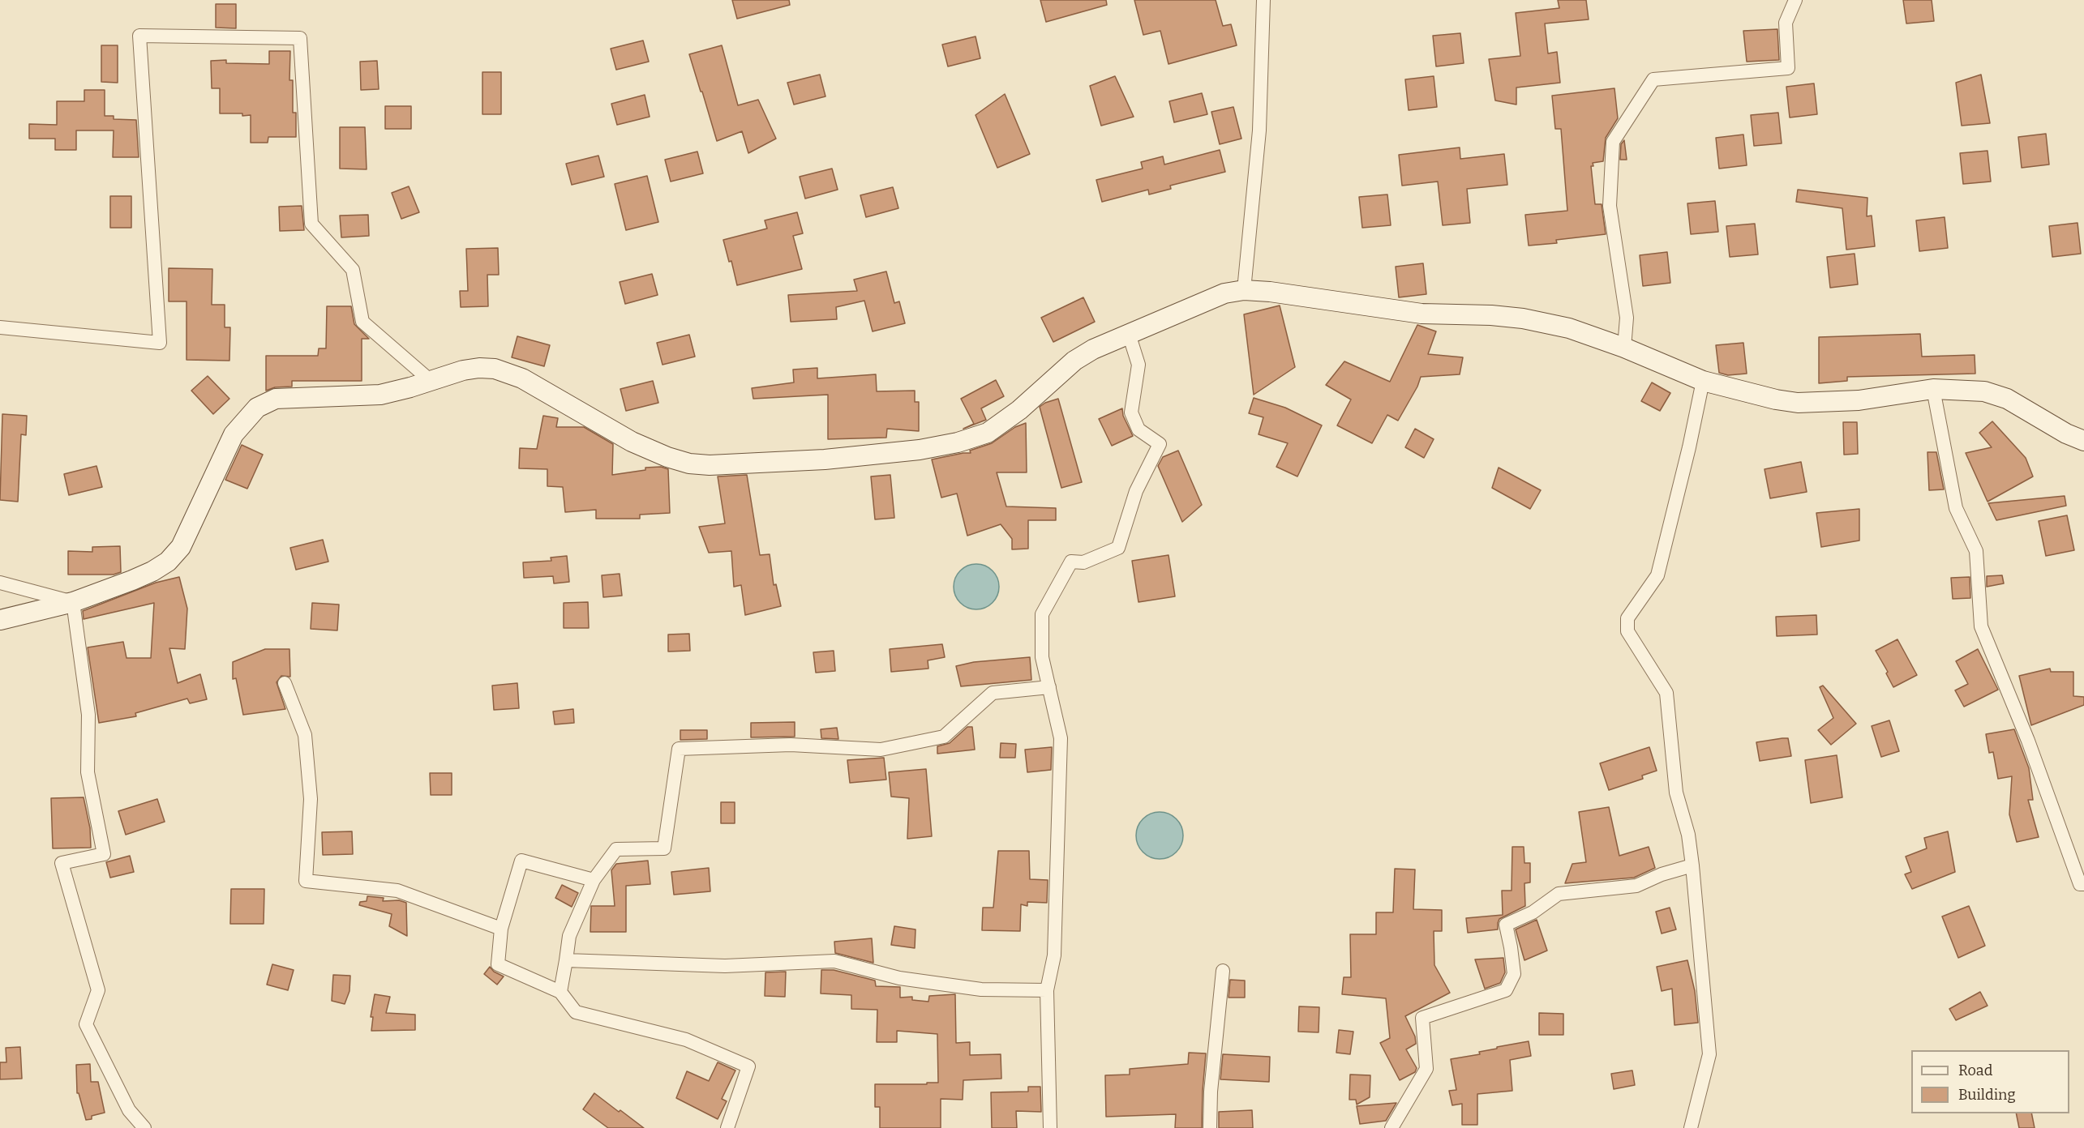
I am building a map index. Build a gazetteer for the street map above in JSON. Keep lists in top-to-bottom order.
{
  "legend": ["Road", "Building"]
}
